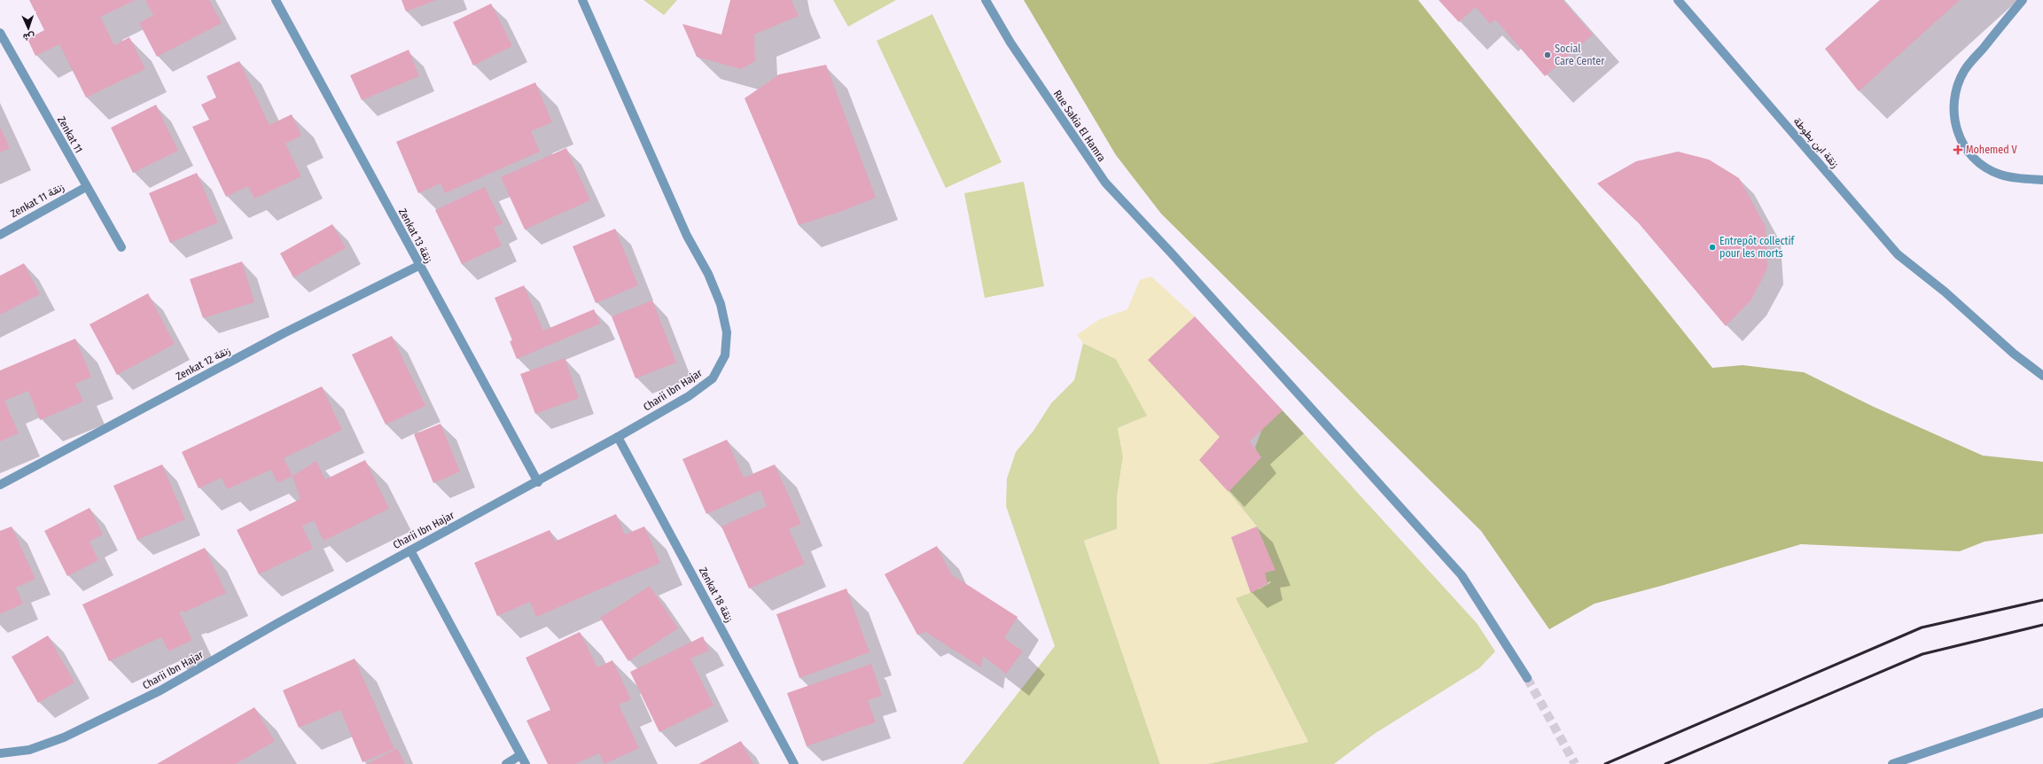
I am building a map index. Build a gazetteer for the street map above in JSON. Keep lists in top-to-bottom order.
{
  "streets": {
    "street": [
      "Rue Sakia El Hamra",
      "Zenkat 11",
      "زنقة ابن بطوطة",
      "Zenkat 11 زنقة",
      "Zenkat 13 زنقة",
      "Zenkat 12 زنقة",
      "Charii Ibn Hajar",
      "Zenkat 18 زنقة"
    ]
  },
  "crossings": [
    ["Zenkat 11", "Zenkat 11 زنقة"],
    ["Zenkat 13 زنقة", "Zenkat 12 زنقة"],
    ["Zenkat 13 زنقة", "Charii Ibn Hajar"],
    ["Charii Ibn Hajar", "Zenkat 18 زنقة"]
  ],
  "places": {
    "other": ["Social Care Center", "Entrepôt collectif pour les morts"],
    "health": ["Mohemed V"]
  },
  "north": "bottom"
}
